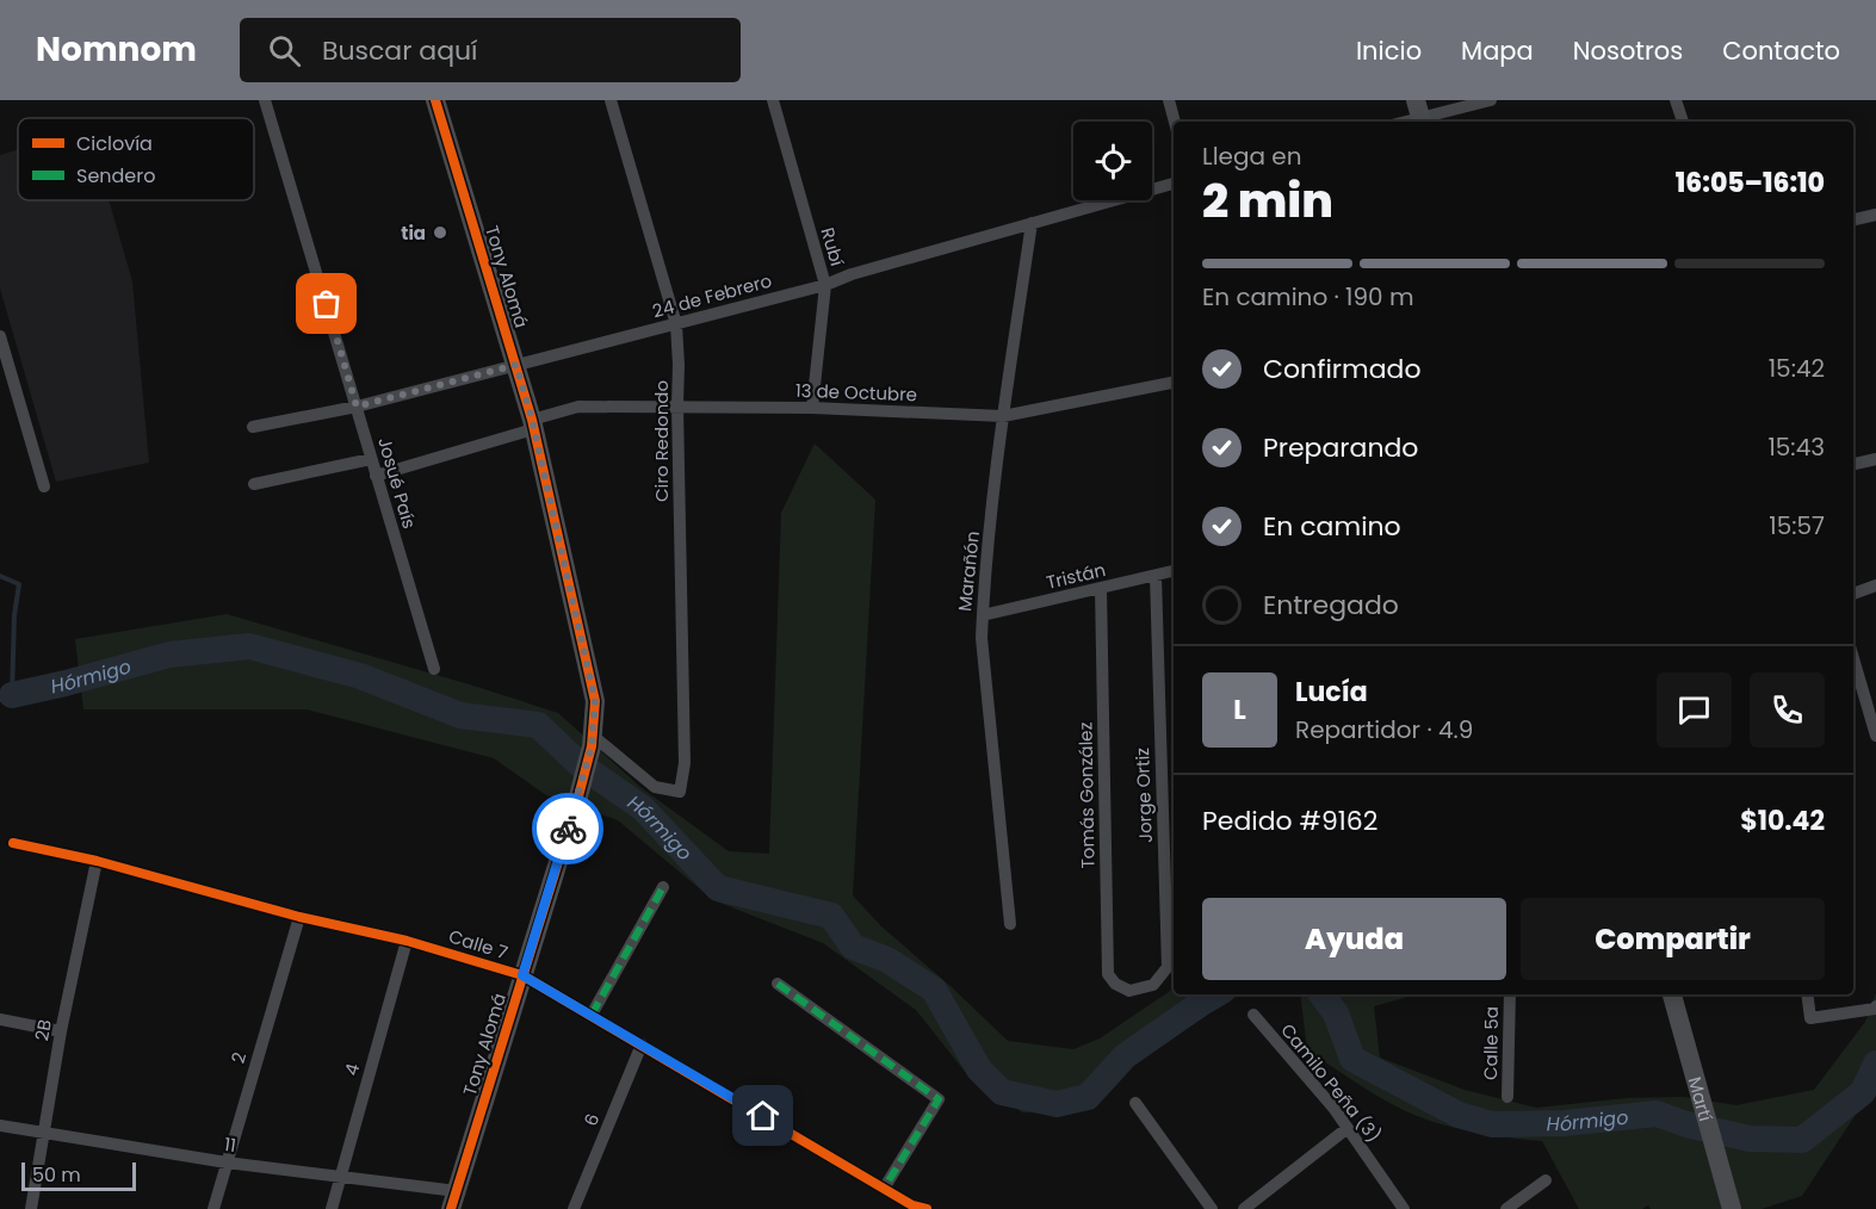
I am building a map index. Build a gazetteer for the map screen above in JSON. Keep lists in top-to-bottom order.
{
  "streets": {
    "street": [
      "Rubí",
      "Tony Alomá",
      "24 de Febrero",
      "13 de Octubre",
      "Ciro Redondo",
      "Josué País",
      "Marañón",
      "Tristán",
      "Tomás González",
      "Jorge Ortiz",
      "Calle 7",
      "2B",
      "Calle 5a",
      "2",
      "4",
      "Camilo Peña (3)",
      "Martí",
      "6",
      "11"
    ]
  },
  "crossings": [
    ["Rubí", "24 de Febrero"],
    ["Rubí", "13 de Octubre"],
    ["Tony Alomá", "24 de Febrero"],
    ["Tony Alomá", "13 de Octubre"],
    ["Tony Alomá", "Ciro Redondo"],
    ["Tony Alomá", "Calle 7"],
    ["Tony Alomá", "11"],
    ["24 de Febrero", "Ciro Redondo"],
    ["24 de Febrero", "Josué País"],
    ["24 de Febrero", "Marañón"],
    ["13 de Octubre", "Ciro Redondo"],
    ["13 de Octubre", "Josué País"],
    ["13 de Octubre", "Marañón"],
    ["Marañón", "Tristán"],
    ["Tristán", "Tomás González"],
    ["Tristán", "Jorge Ortiz"],
    ["Tomás González", "Jorge Ortiz"],
    ["Calle 7", "2B"],
    ["Calle 7", "2"],
    ["Calle 7", "4"],
    ["Calle 7", "6"],
    ["2B", "11"],
    ["2", "11"],
    ["4", "11"]
  ],
  "water": ["Hórmigo"],
  "places": ["tia"],
  "legend": ["Ciclovía", "Sendero"],
  "scale_bar": "50 m",
  "page": {
    "header": "Nomnom",
    "search": "Buscar aquí",
    "nav": [
      "Inicio",
      "Mapa",
      "Nosotros",
      "Contacto"
    ],
    "heading": ["2 min", "Llega en", "16:05–16:10"],
    "panel": [
      "Lucía",
      "Repartidor · 4.9",
      "Pedido #9162",
      "$10.42"
    ],
    "bar": "En camino · 190 m",
    "list": [
      ["Confirmado", "15:42"],
      ["Preparando", "15:43"],
      ["En camino", "15:57"],
      "Entregado"
    ],
    "round": "L",
    "buttons": ["Ayuda", "Compartir"],
    "scale": "50 m"
  }
}
